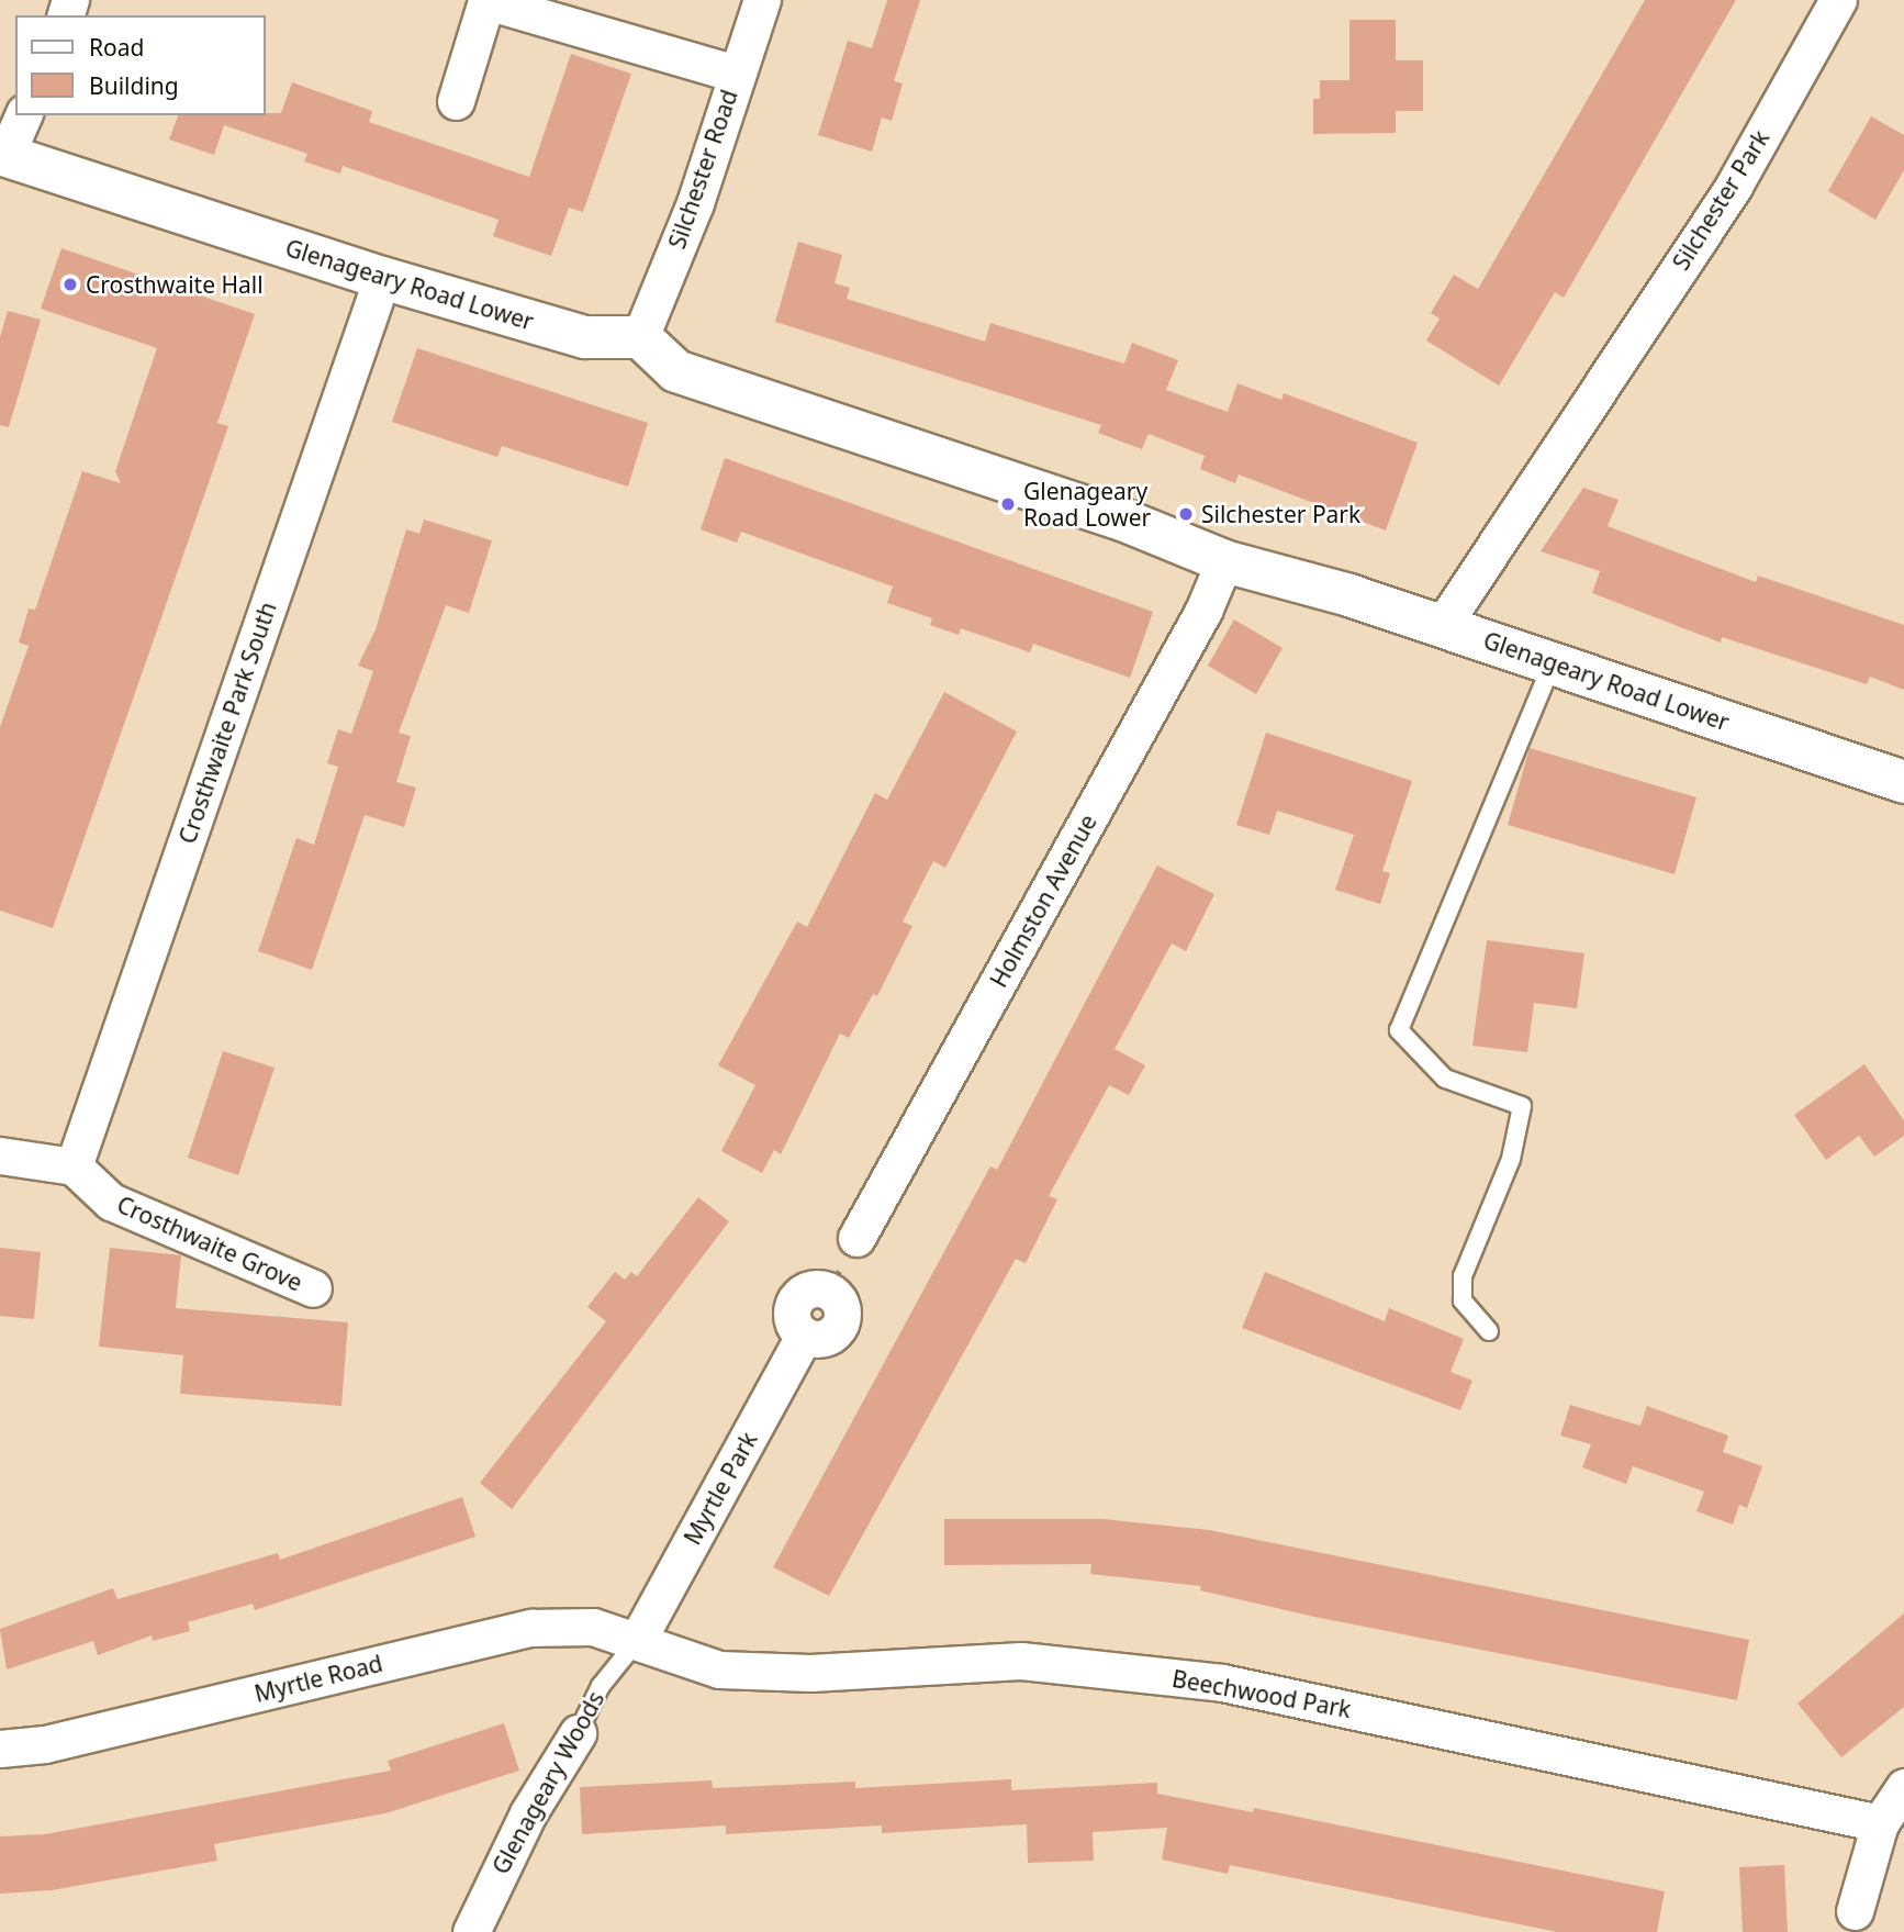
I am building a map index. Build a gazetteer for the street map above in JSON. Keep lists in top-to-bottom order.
{
  "streets": {
    "main road": ["Glenageary Road Lower"],
    "street": [
      "Silchester Road",
      "Silchester Park",
      "Crosthwaite Park South",
      "Holmston Avenue",
      "Crosthwaite Grove",
      "Myrtle Park",
      "Myrtle Road",
      "Beechwood Park",
      "Glenageary Woods"
    ]
  },
  "crossings": [
    ["Silchester Road", "Glenageary Road Lower"],
    ["Silchester Park", "Glenageary Road Lower"],
    ["Glenageary Road Lower", "Crosthwaite Park South"],
    ["Glenageary Road Lower", "Holmston Avenue"],
    ["Crosthwaite Park South", "Crosthwaite Grove"],
    ["Myrtle Park", "Myrtle Road"],
    ["Myrtle Park", "Beechwood Park"],
    ["Myrtle Park", "Glenageary Woods"],
    ["Myrtle Road", "Beechwood Park"],
    ["Myrtle Road", "Glenageary Woods"],
    ["Beechwood Park", "Glenageary Woods"]
  ],
  "places": ["Crosthwaite Hall", "Glenageary Road Lower", "Silchester Park"],
  "legend": ["Road", "Building"]
}
